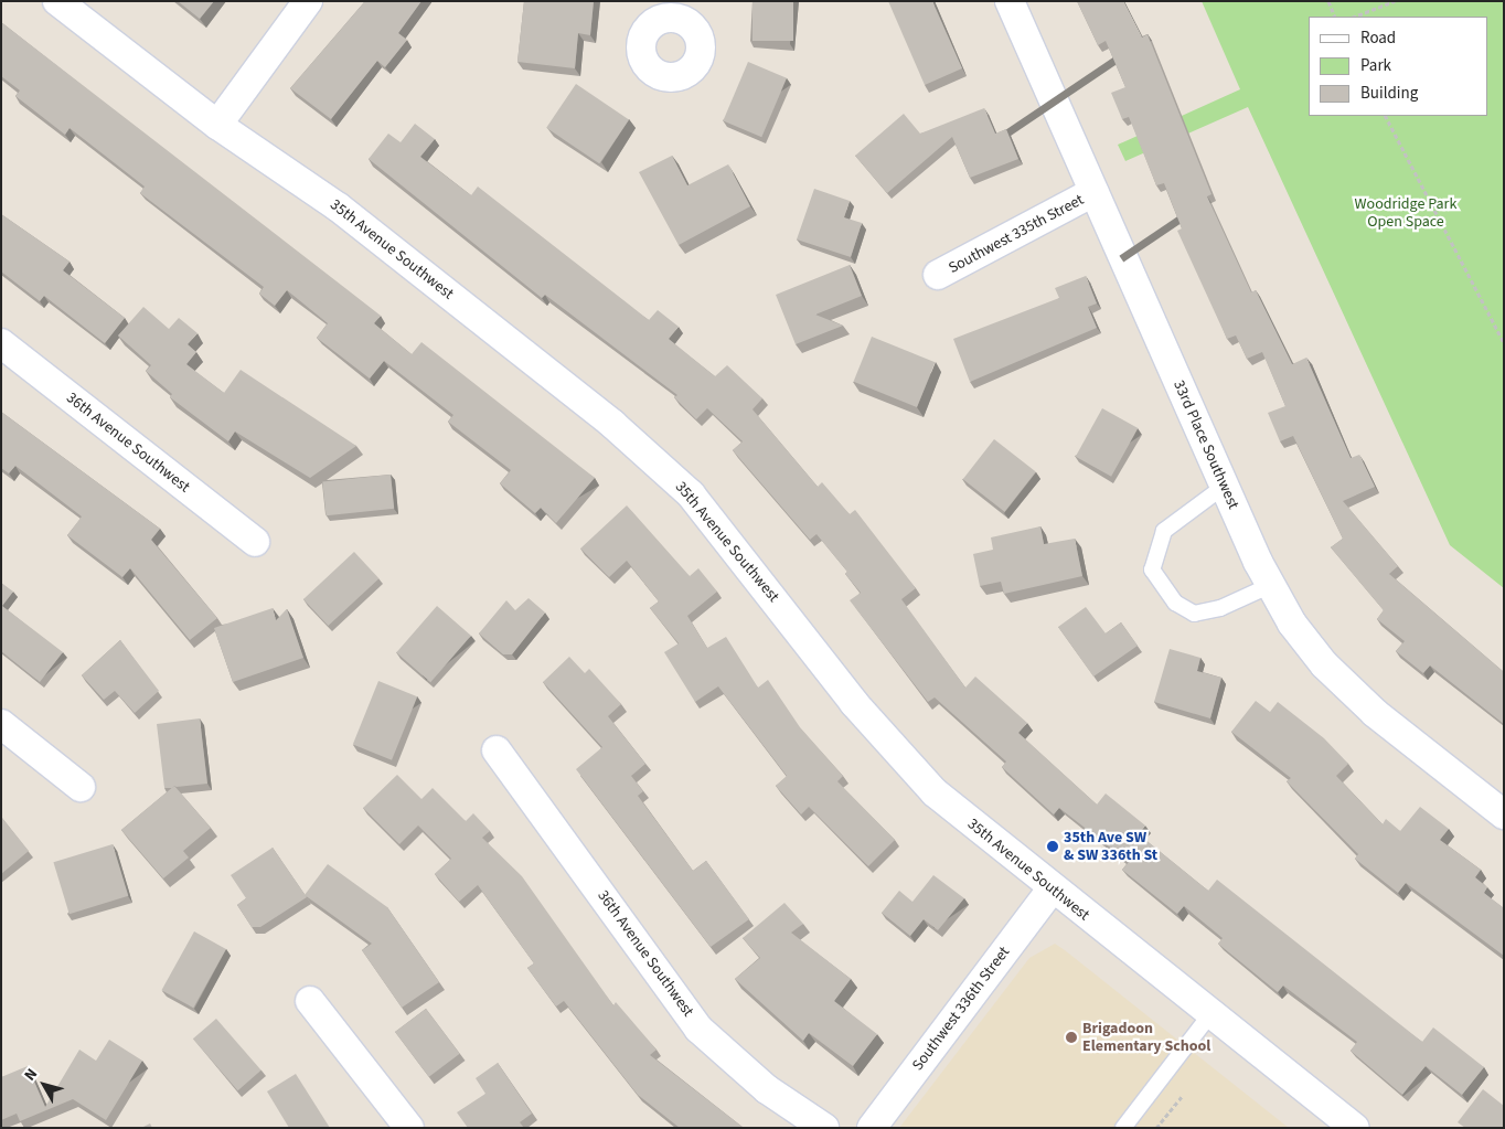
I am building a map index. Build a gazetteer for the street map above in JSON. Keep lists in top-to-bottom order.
{
  "streets": {
    "street": [
      "Southwest 335th Street",
      "35th Avenue Southwest",
      "36th Avenue Southwest",
      "33rd Place Southwest",
      "Southwest 336th Street"
    ]
  },
  "crossings": [
    ["Southwest 335th Street", "33rd Place Southwest"],
    ["35th Avenue Southwest", "Southwest 336th Street"]
  ],
  "parks": ["Woodridge Park Open Space"],
  "places": ["35th Ave SW & SW 336th St", "Brigadoon Elementary School"],
  "legend": ["Road", "Park", "Building"],
  "north": "top left"
}
